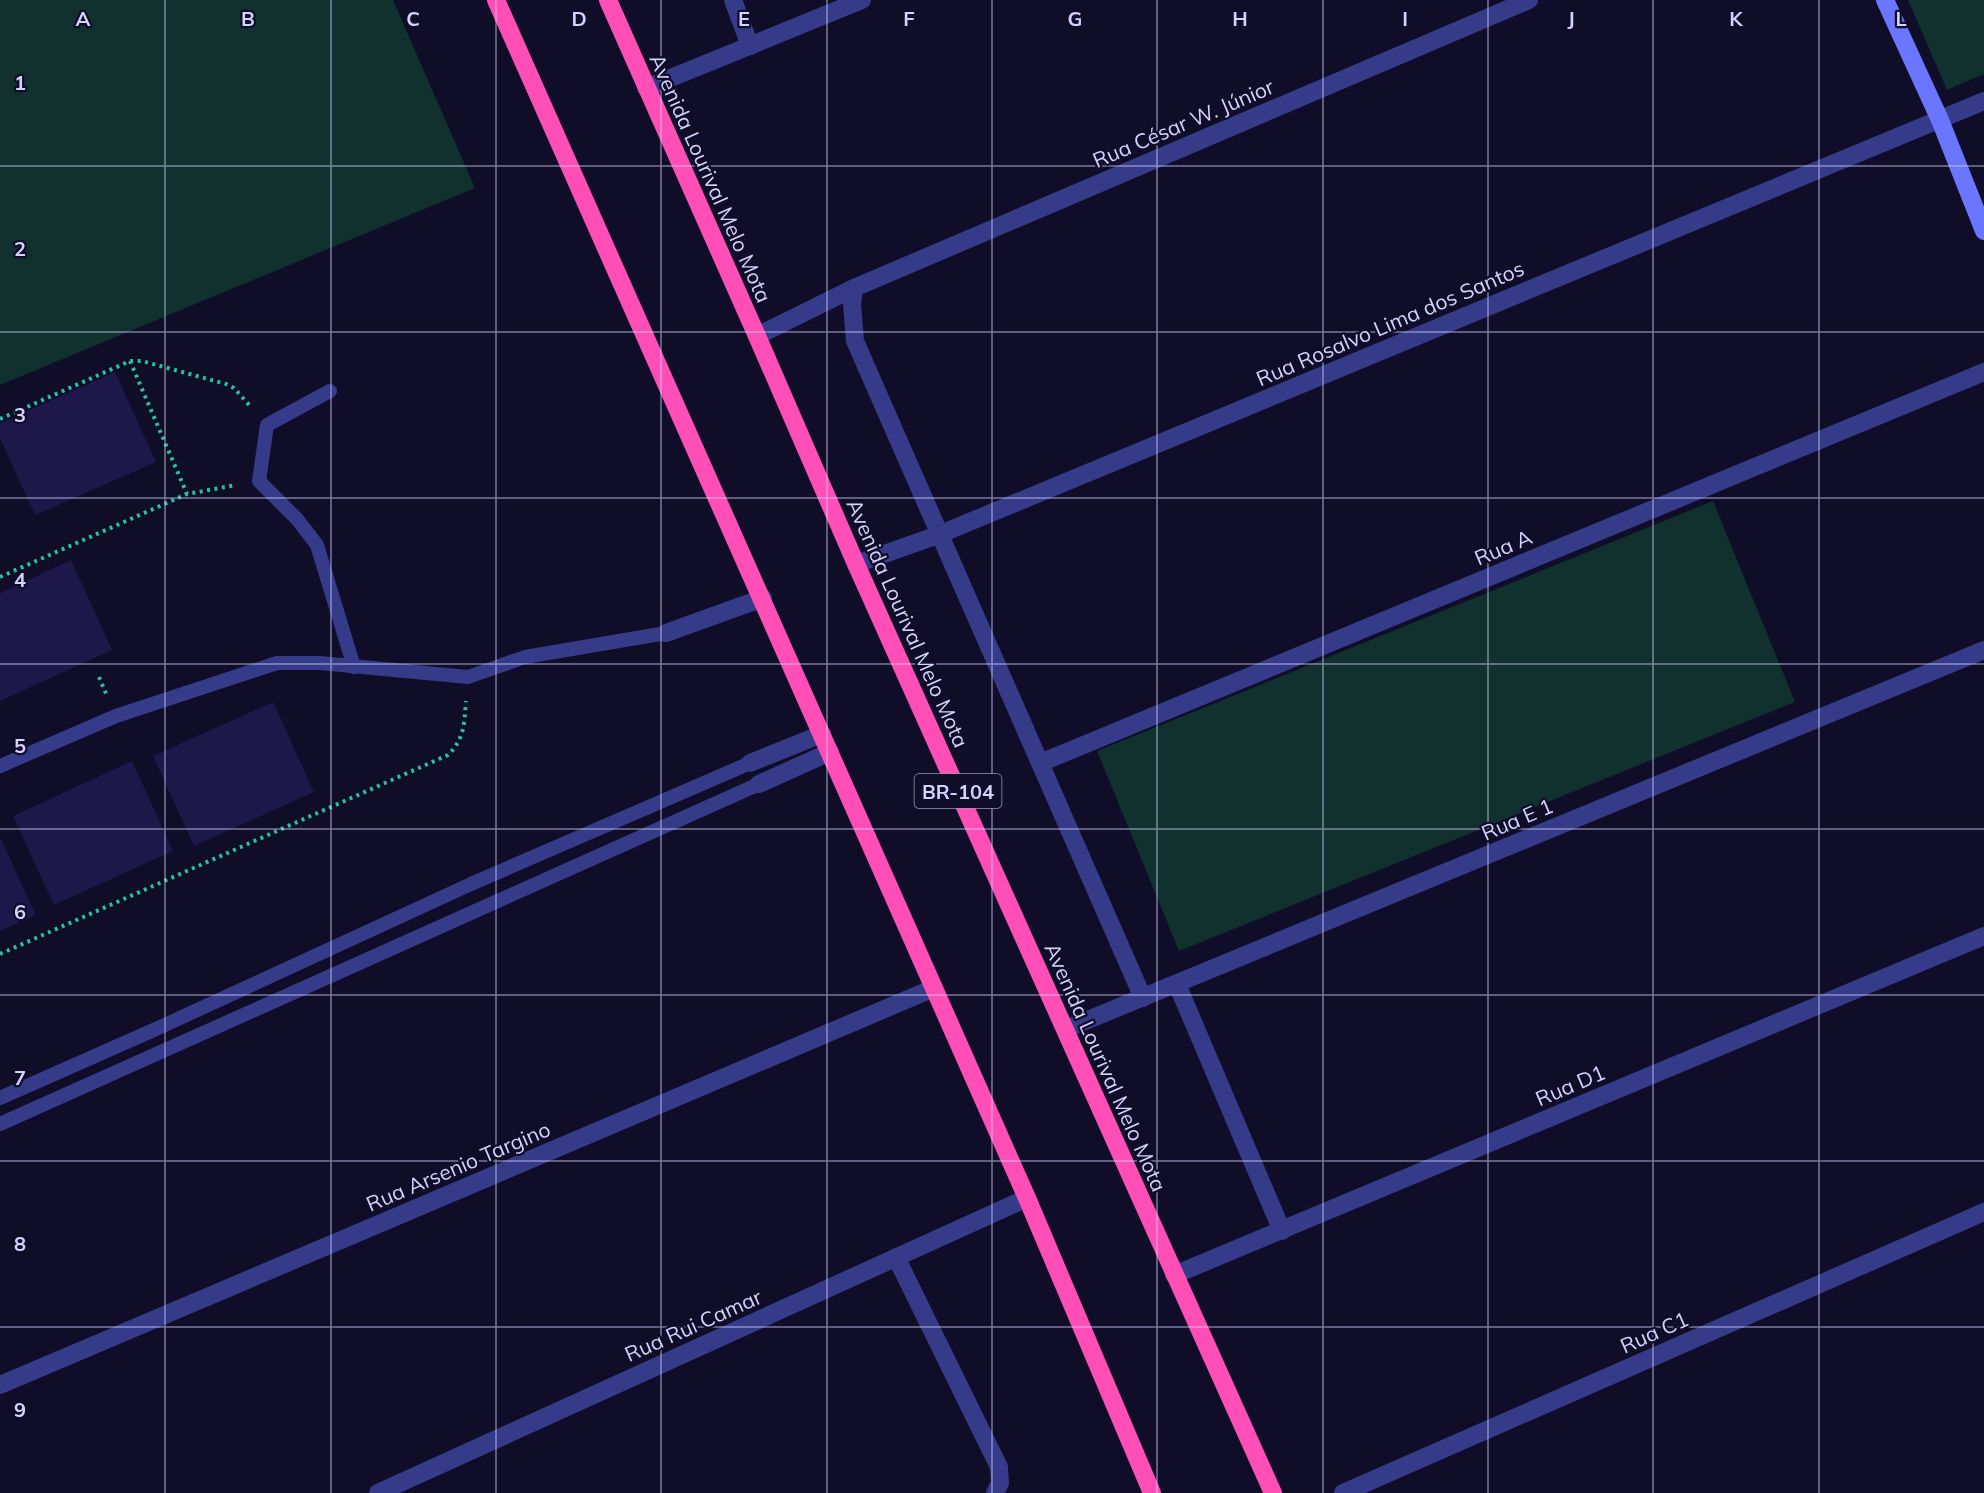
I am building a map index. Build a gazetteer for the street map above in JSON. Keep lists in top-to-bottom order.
{
  "streets": {
    "highway": ["Avenida Lourival Melo Mota", "BR-104"],
    "street": [
      "Rua César W. Júnior",
      "Rua Rosalvo Lima dos Santos",
      "Rua A",
      "Rua E 1",
      "Rua D1",
      "Rua Arsenio Targino",
      "Rua Rui Camar",
      "Rua C1"
    ]
  },
  "crossings": [
    ["Rua César W. Júnior", "Avenida Lourival Melo Mota"],
    ["Avenida Lourival Melo Mota", "Rua Rosalvo Lima dos Santos"],
    ["Avenida Lourival Melo Mota", "Rua E 1"],
    ["Avenida Lourival Melo Mota", "Rua D1"]
  ],
  "grid": {
    "columns": [
      "A",
      "B",
      "C",
      "D",
      "E",
      "F",
      "G",
      "H",
      "I",
      "J",
      "K",
      "L"
    ],
    "rows": [
      "1",
      "2",
      "3",
      "4",
      "5",
      "6",
      "7",
      "8",
      "9"
    ]
  }
}
